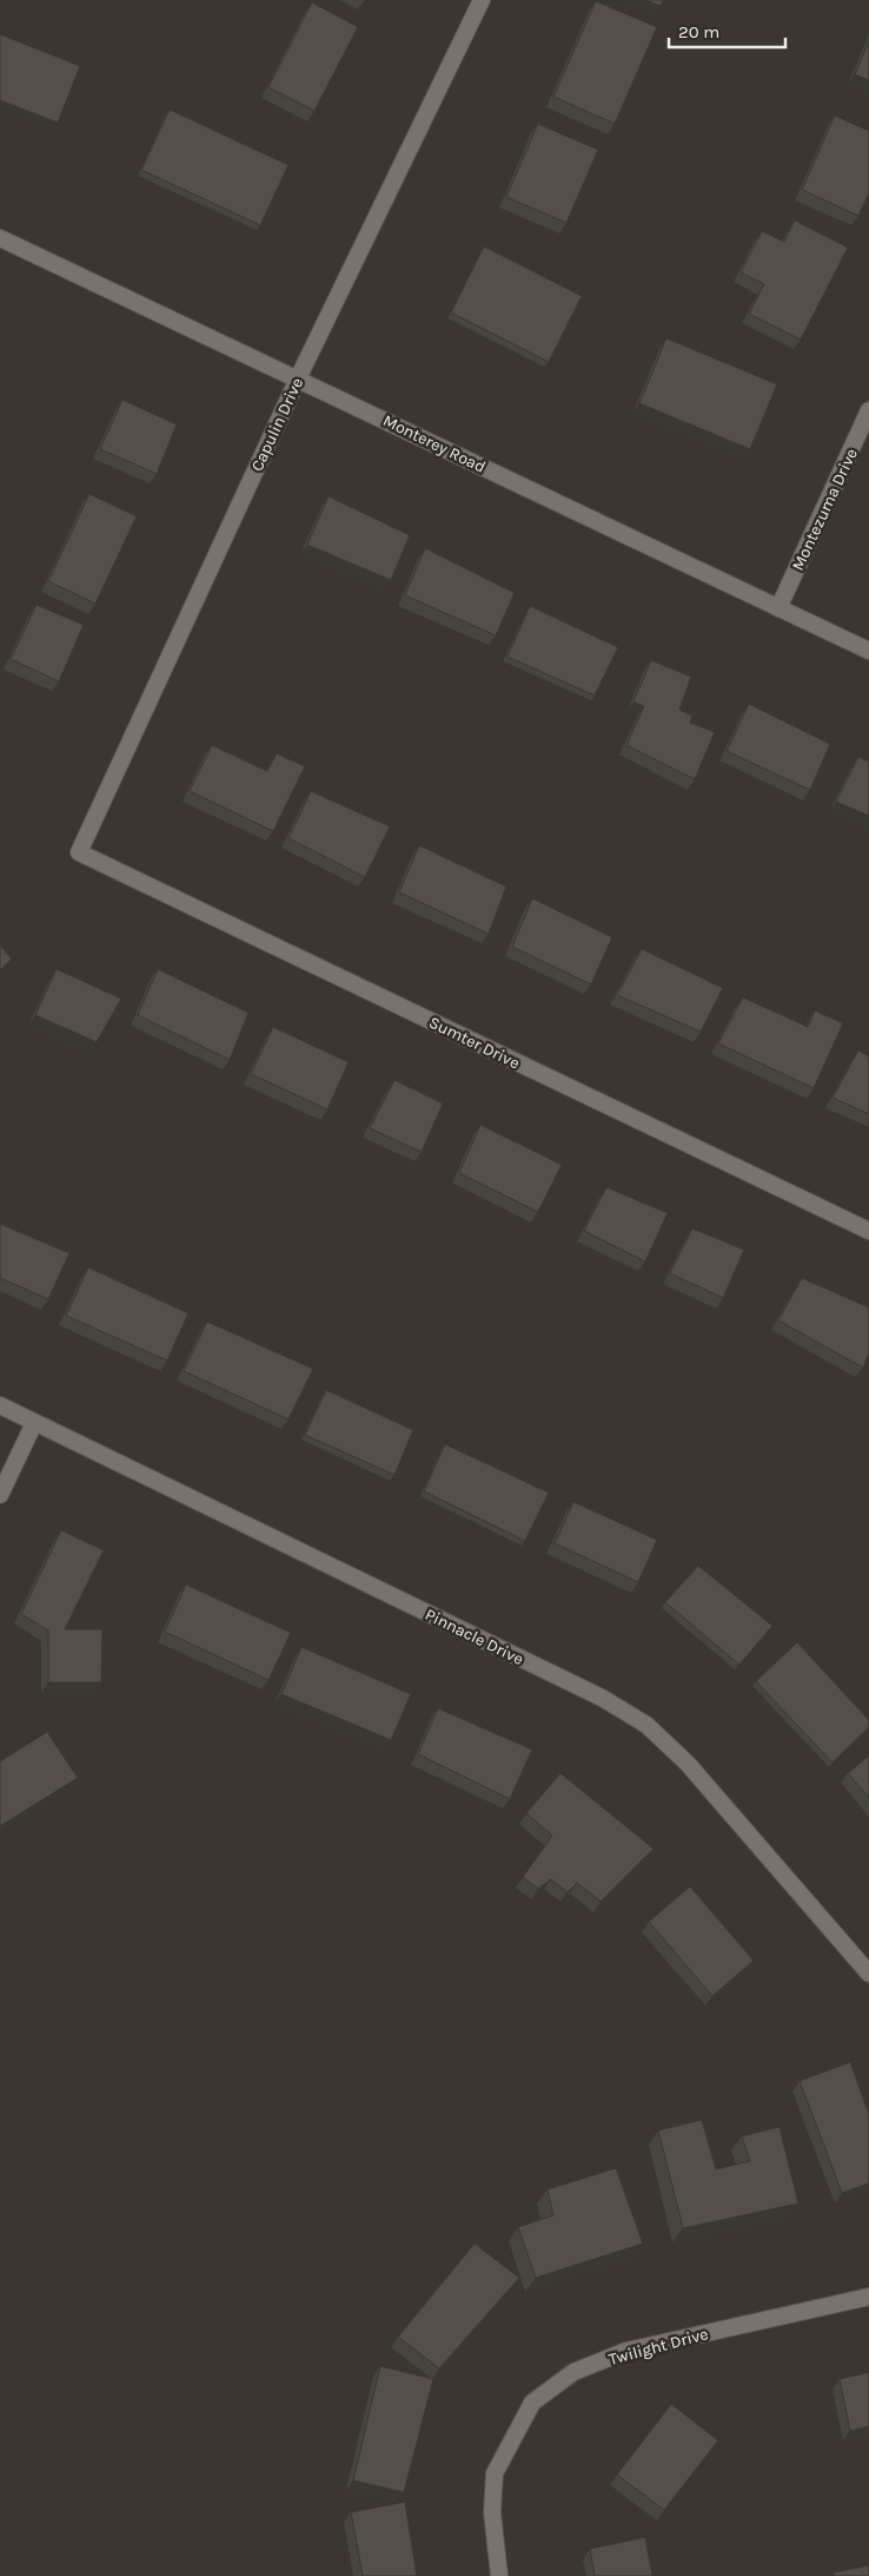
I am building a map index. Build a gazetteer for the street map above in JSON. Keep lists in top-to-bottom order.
{
  "streets": {
    "street": [
      "Capulin Drive",
      "Monterey Road",
      "Montezuma Drive",
      "Sumter Drive",
      "Pinnacle Drive",
      "Twilight Drive"
    ]
  },
  "crossings": [
    ["Capulin Drive", "Monterey Road"],
    ["Capulin Drive", "Sumter Drive"],
    ["Monterey Road", "Montezuma Drive"]
  ],
  "scale_bar": "20 m"
}
